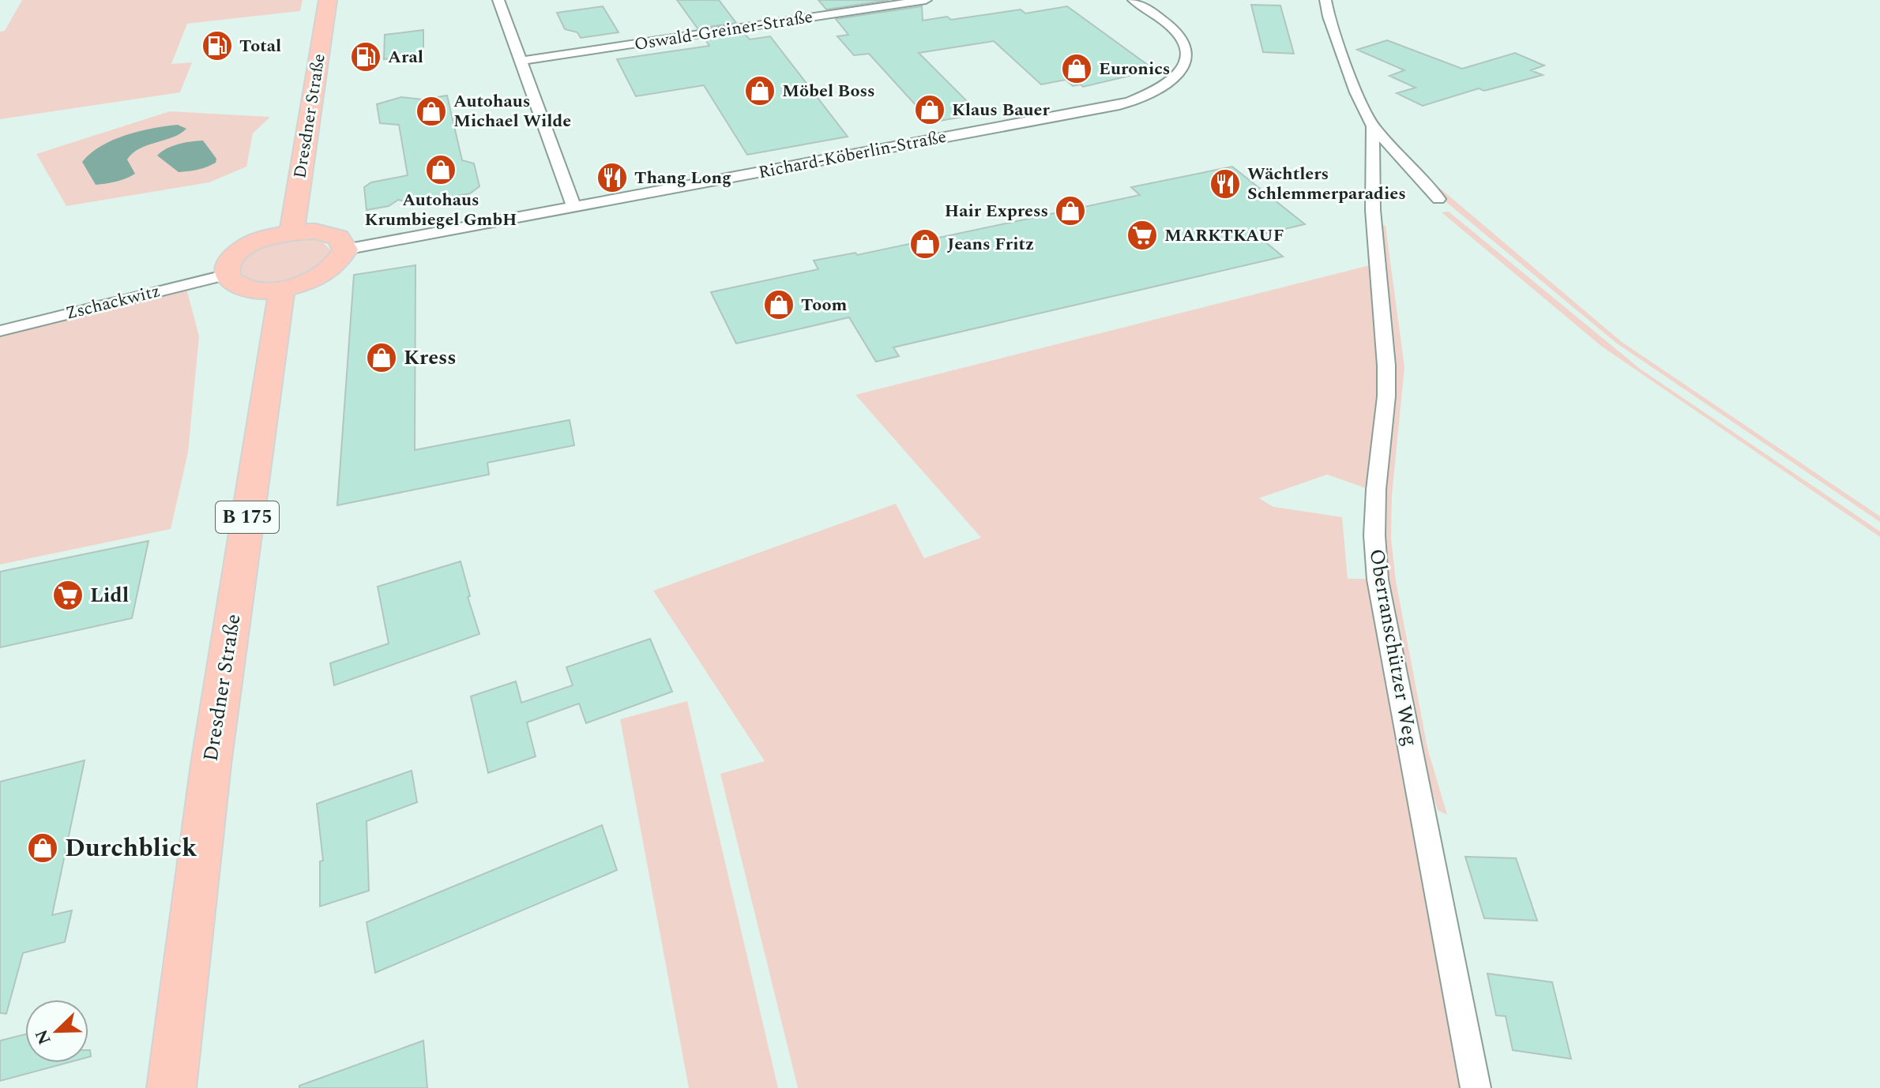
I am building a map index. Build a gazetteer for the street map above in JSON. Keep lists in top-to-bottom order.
{
  "streets": {
    "main road": ["Dresdner Straße", "B 175"],
    "street": [
      "Oswald-Greiner-Straße",
      "Richard-Köberlin-Straße",
      "Zschackwitz",
      "Oberranschützer Weg"
    ]
  },
  "places": {
    "fuel station": ["Total", "Aral"],
    "shop": [
      "Euronics",
      "Möbel Boss",
      "Klaus Bauer",
      "Autohaus Michael Wilde",
      "Autohaus Krumbiegel GmbH",
      "Hair Express",
      "Jeans Fritz",
      "Toom",
      "Kress",
      "Durchblick"
    ],
    "restaurant": ["Thang Long", "Wächtlers Schlemmerparadies"],
    "supermarket": ["MARKTKAUF", "Lidl"]
  },
  "north": "bottom left"
}
